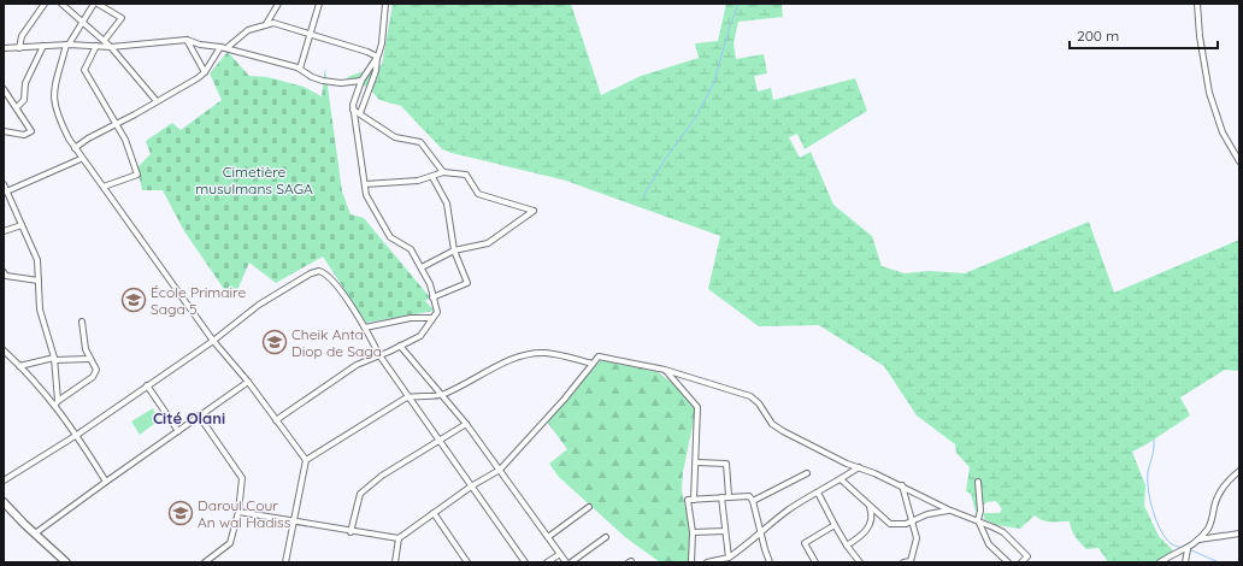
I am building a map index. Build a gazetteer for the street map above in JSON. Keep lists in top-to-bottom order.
{
  "districts": ["Cité Olani"],
  "parks": ["Cimetière musulmans SAGA"],
  "places": {
    "school or university": ["École Primaire Saga 5", "Cheik Anta Diop de Saga", "Daroul Cour An wal Hadiss"]
  },
  "scale_bar": "200 m"
}
